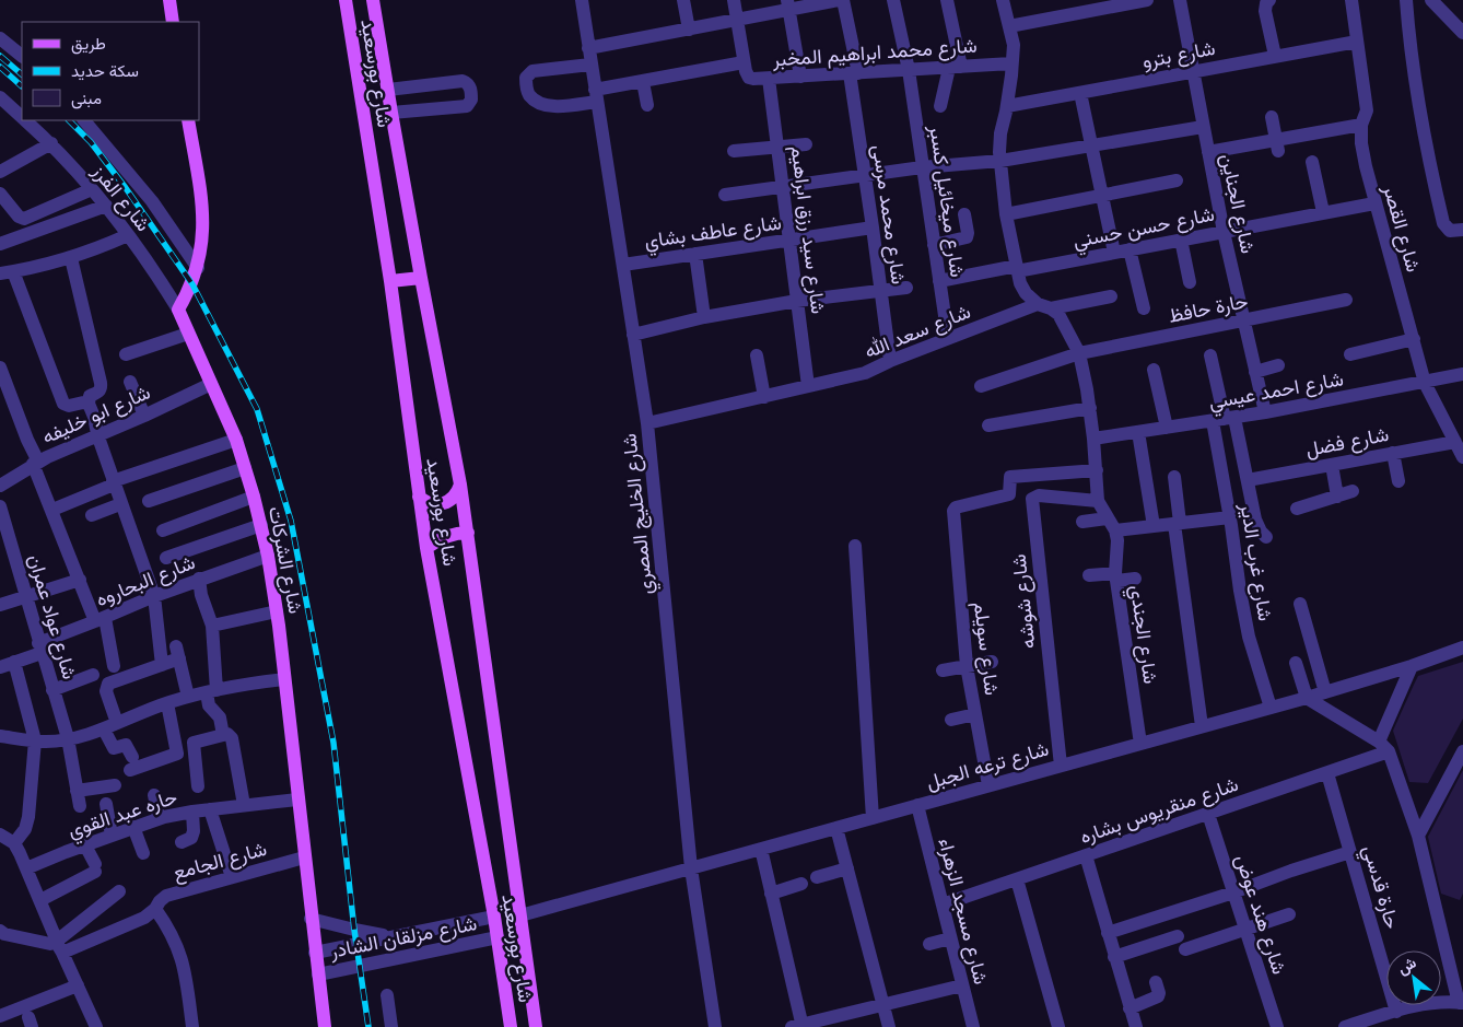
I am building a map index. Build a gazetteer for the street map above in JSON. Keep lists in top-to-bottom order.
{
  "streets": {
    "main road": ["شارع بورسعيد", "شارع الشركات"],
    "street": [
      "شارع محمد ابراهيم المخبر",
      "شارع بترو",
      "شارع الفرز",
      "شارع ميخائيل كسبر",
      "شارع الجناين",
      "شارع محمد مرسى",
      "شارع حسن حسني",
      "شارع القصر",
      "شارع سيد رزق ابراهيم",
      "شارع عاطف بشاي",
      "حارة حافظ",
      "شارع سعد الله",
      "شارع احمد عيسي",
      "شارع ابو خليفه",
      "شارع فضل",
      "شارع الخليج المصري",
      "شارع غرب الدير",
      "شارع البحاروه",
      "شارع شوشه",
      "شارع عواد عمران",
      "شارع الجندي",
      "شارع سويلم",
      "شارع ترعه الجبل",
      "شارع منقريوس بشاره",
      "حاره عبد القوي",
      "شارع الجامع",
      "حارة قدسي",
      "شارع مسجد الزهراء",
      "شارع هند عوض",
      "شارع مزلقان الشادر"
    ]
  },
  "crossings": [
    ["شارع محمد ابراهيم المخبر", "شارع ميخائيل كسبر"],
    ["شارع محمد ابراهيم المخبر", "شارع محمد مرسى"],
    ["شارع محمد ابراهيم المخبر", "شارع سيد رزق ابراهيم"],
    ["شارع بترو", "شارع الجناين"],
    ["شارع بترو", "شارع القصر"],
    ["شارع بورسعيد", "شارع ترعه الجبل"],
    ["شارع بورسعيد", "شارع مزلقان الشادر"],
    ["شارع الفرز", "شارع الشركات"],
    ["شارع ميخائيل كسبر", "شارع حسن حسني"],
    ["شارع ميخائيل كسبر", "شارع سعد الله"],
    ["شارع الجناين", "شارع حسن حسني"],
    ["شارع الجناين", "حارة حافظ"],
    ["شارع الجناين", "شارع احمد عيسي"],
    ["شارع محمد مرسى", "شارع عاطف بشاي"],
    ["شارع محمد مرسى", "شارع سعد الله"],
    ["شارع حسن حسني", "شارع القصر"],
    ["شارع القصر", "شارع احمد عيسي"],
    ["شارع القصر", "شارع فضل"],
    ["شارع سيد رزق ابراهيم", "شارع عاطف بشاي"],
    ["شارع سيد رزق ابراهيم", "شارع سعد الله"],
    ["شارع عاطف بشاي", "شارع الخليج المصري"],
    ["شارع سعد الله", "شارع الخليج المصري"],
    ["شارع احمد عيسي", "شارع غرب الدير"],
    ["شارع ابو خليفه", "شارع الشركات"],
    ["شارع الخليج المصري", "شارع ترعه الجبل"],
    ["شارع الشركات", "شارع البحاروه"],
    ["شارع الشركات", "حاره عبد القوي"],
    ["شارع الشركات", "شارع الجامع"],
    ["شارع الشركات", "شارع مزلقان الشادر"],
    ["شارع غرب الدير", "شارع ترعه الجبل"],
    ["شارع البحاروه", "شارع عواد عمران"],
    ["شارع شوشه", "شارع ترعه الجبل"],
    ["شارع الجندي", "شارع ترعه الجبل"],
    ["شارع سويلم", "شارع ترعه الجبل"],
    ["شارع ترعه الجبل", "شارع مسجد الزهراء"],
    ["شارع منقريوس بشاره", "حارة قدسي"],
    ["شارع منقريوس بشاره", "شارع مسجد الزهراء"],
    ["شارع منقريوس بشاره", "شارع هند عوض"]
  ],
  "legend": ["طريق", "سكة حديد", "مبنى"],
  "north": "top left"
}
